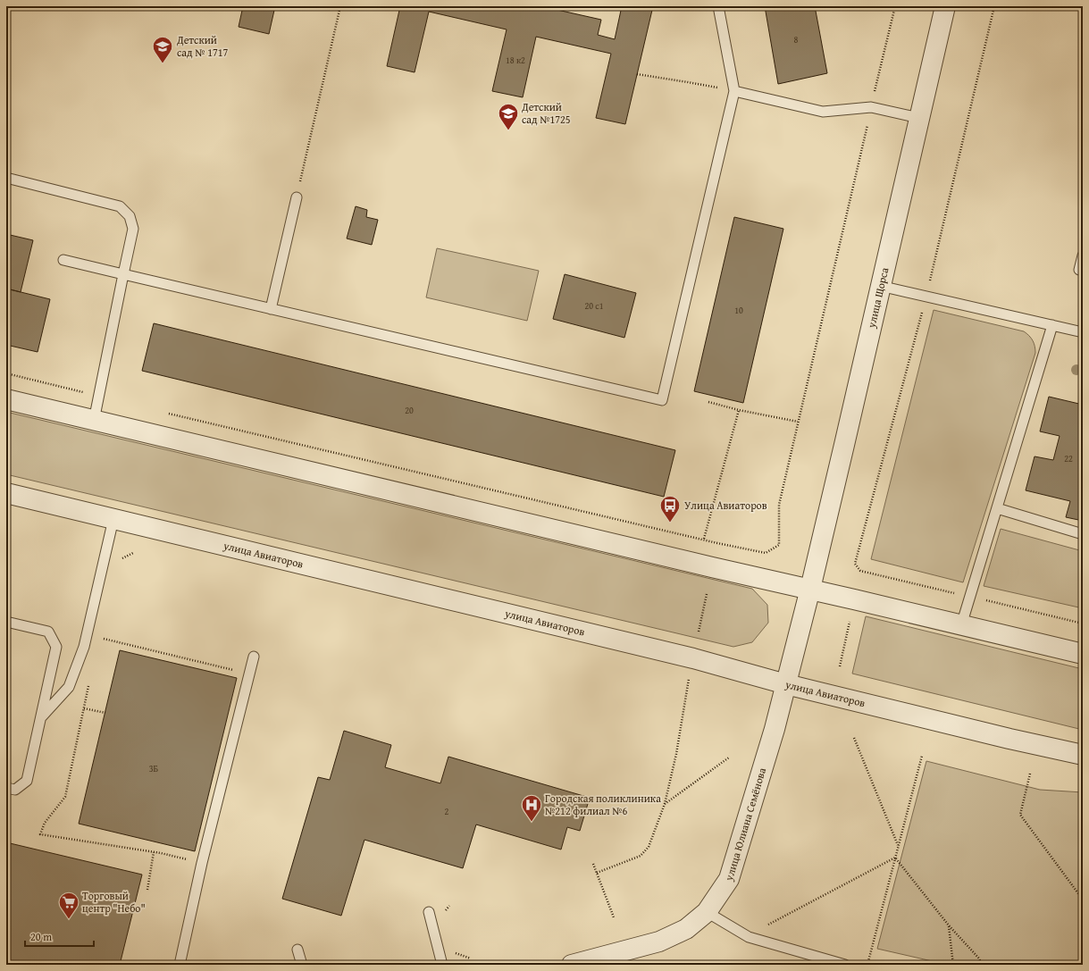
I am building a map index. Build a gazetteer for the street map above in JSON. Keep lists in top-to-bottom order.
{
  "streets": {
    "street": ["улица Щорса", "улица Авиаторов", "улица Юлиана Семёнова"]
  },
  "crossings": [
    ["улица Щорса", "улица Юлиана Семёнова"],
    ["улица Авиаторов", "улица Юлиана Семёнова"]
  ],
  "places": {
    "school or university": ["Детский сад № 1717", "Детский сад №1725"],
    "bus stop": ["Улица Авиаторов"],
    "hospital": ["Городская поликлиника №212 филиал №6"],
    "supermarket": ["Торговый центр \"Небо\""]
  },
  "house_numbers": [
    "8",
    "18 к2",
    "20 с1",
    "10",
    "20",
    "22",
    "3Б",
    "2"
  ],
  "scale_bar": "20 m"
}
